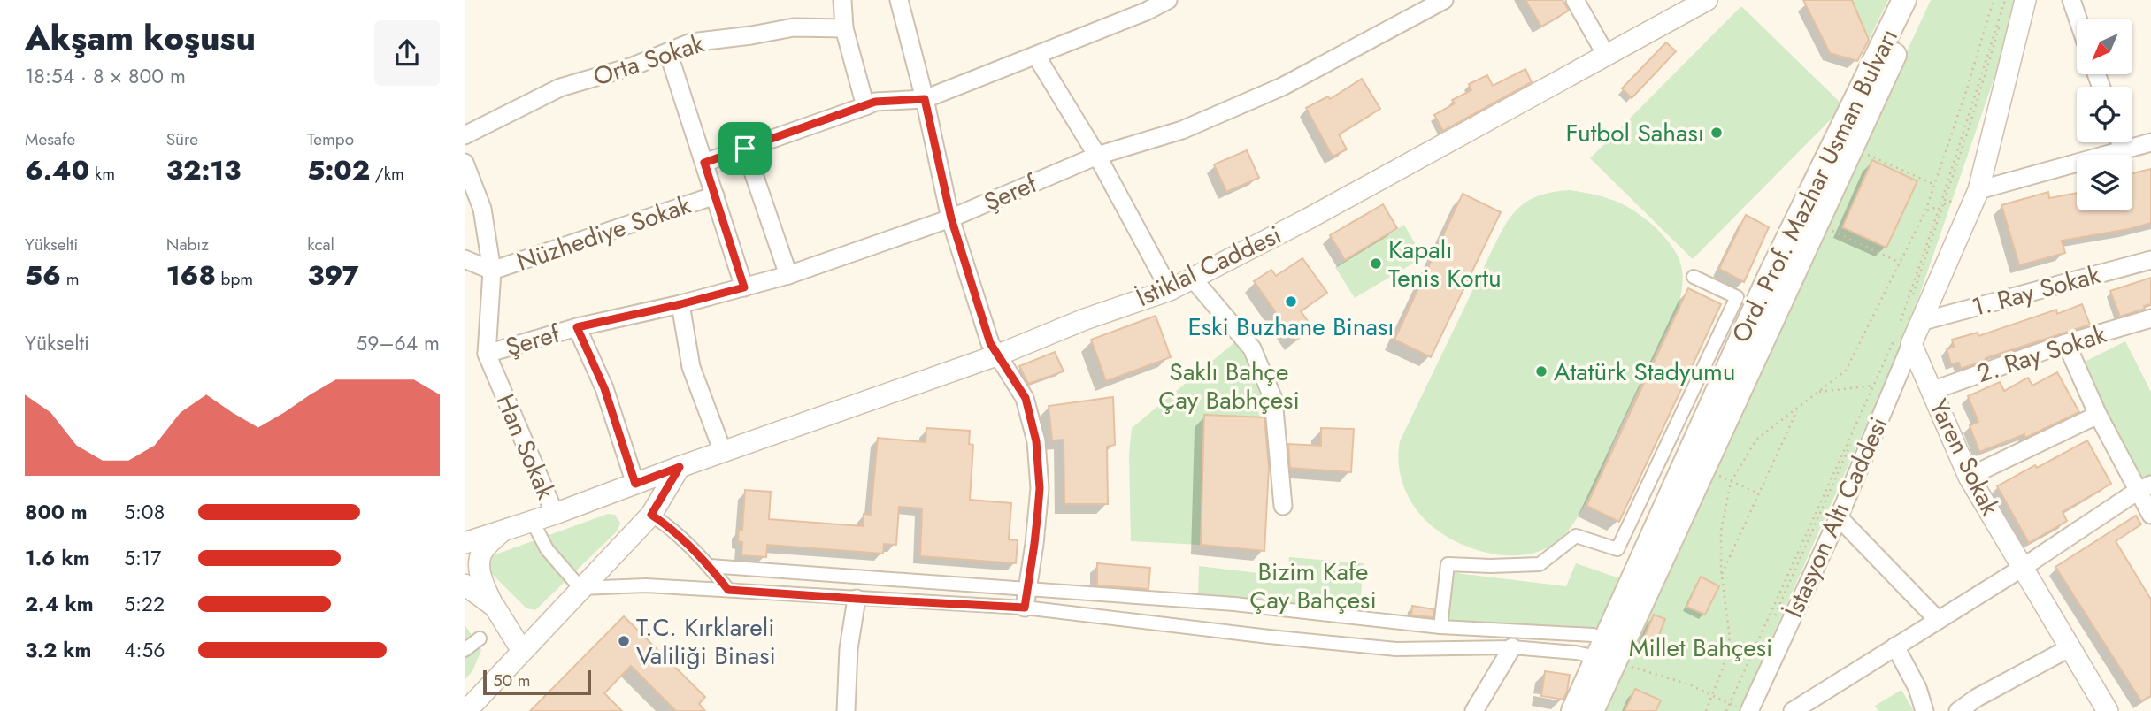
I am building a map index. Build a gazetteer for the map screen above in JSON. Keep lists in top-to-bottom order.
{
  "streets": {
    "main road": ["Ord. Prof. Mazhar Usman Bulvarı"],
    "street": [
      "Orta Sokak",
      "Şeref",
      "Nüzhediye Sokak",
      "İstiklal Caddesi",
      "1. Ray Sokak",
      "2. Ray Sokak",
      "Han Sokak",
      "Yaren Sokak",
      "İstasyon Altı Caddesi"
    ]
  },
  "crossings": [
    ["Şeref", "Han Sokak"],
    ["Nüzhediye Sokak", "Han Sokak"],
    ["İstiklal Caddesi", "Han Sokak"],
    ["1. Ray Sokak", "Yaren Sokak"],
    ["1. Ray Sokak", "İstasyon Altı Caddesi"],
    ["2. Ray Sokak", "Yaren Sokak"],
    ["Yaren Sokak", "İstasyon Altı Caddesi"]
  ],
  "parks": ["Saklı Bahçe Çay Babhçesi", "Bizim Kafe Çay Bahçesi", "Millet Bahçesi"],
  "places": [
    "Futbol Sahası",
    "Kapalı Tenis Kortu",
    "Eski Buzhane Binası",
    "Atatürk Stadyumu",
    "T.C. Kırklareli Valiliği Binasi"
  ],
  "scale_bar": "50 m",
  "north": "bottom left",
  "page": {
    "heading": ["Akşam koşusu", "18:54 · 8 × 800 m"],
    "stats": [
      ["Mesafe", "6.40 km"],
      ["Süre", "32:13"],
      ["Tempo", "5:02 /km"],
      ["Yükselti", "56 m"],
      ["Nabız", "168 bpm"],
      ["kcal", "397"]
    ],
    "chart": ["Yükselti", "59–64 m"],
    "list": [
      {
        "name": "800 m",
        "note": "5:08"
      },
      {
        "name": "1.6 km",
        "note": "5:17"
      },
      {
        "name": "2.4 km",
        "note": "5:22"
      },
      {
        "name": "3.2 km",
        "note": "4:56"
      }
    ],
    "scale": "50 m"
  }
}
